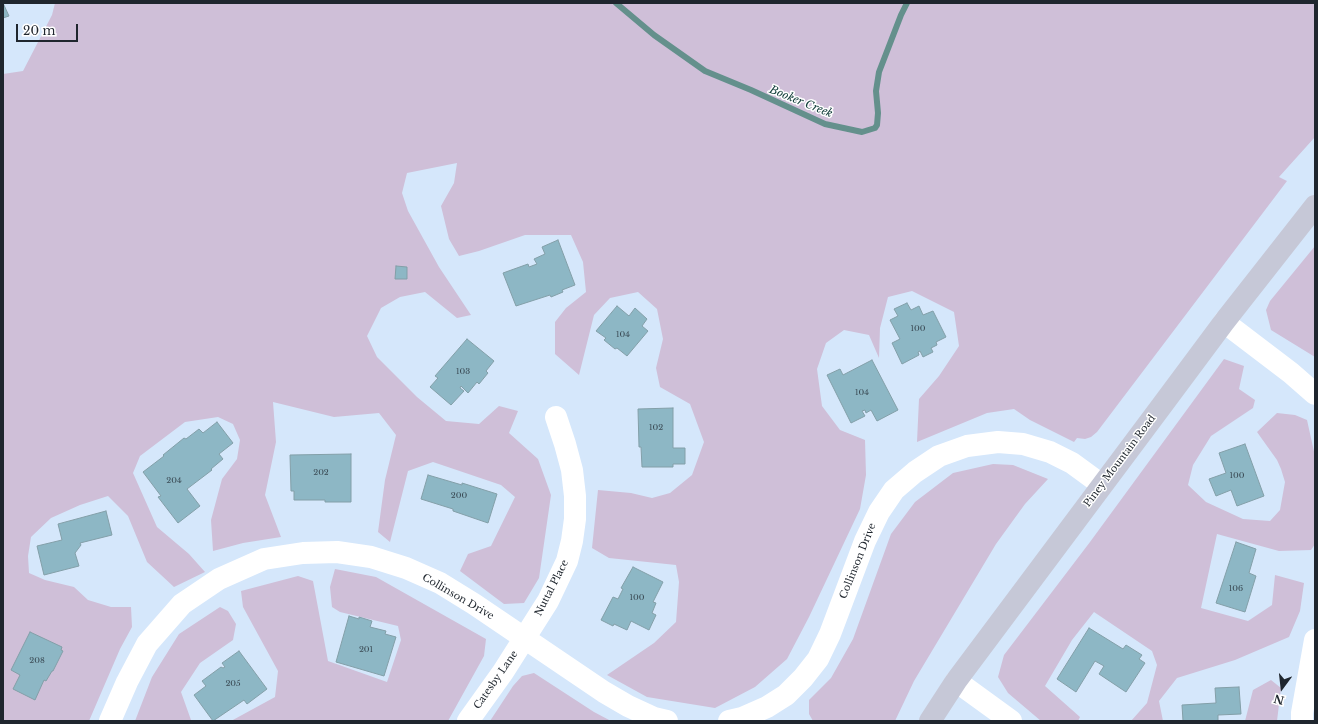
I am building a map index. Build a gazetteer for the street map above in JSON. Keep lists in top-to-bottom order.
{
  "streets": {
    "street": [
      "Piney Mountain Road",
      "Collinson Drive",
      "Nuttal Place",
      "Catesby Lane"
    ]
  },
  "crossings": [
    ["Piney Mountain Road", "Collinson Drive"],
    ["Collinson Drive", "Nuttal Place"],
    ["Collinson Drive", "Catesby Lane"],
    ["Nuttal Place", "Catesby Lane"]
  ],
  "water": ["Booker Creek"],
  "house_numbers": [
    "100",
    "104",
    "103",
    "104",
    "102",
    "202",
    "100",
    "204",
    "200",
    "106",
    "100",
    "201",
    "208",
    "205"
  ],
  "scale_bar": "20 m",
  "north": "bottom"
}
